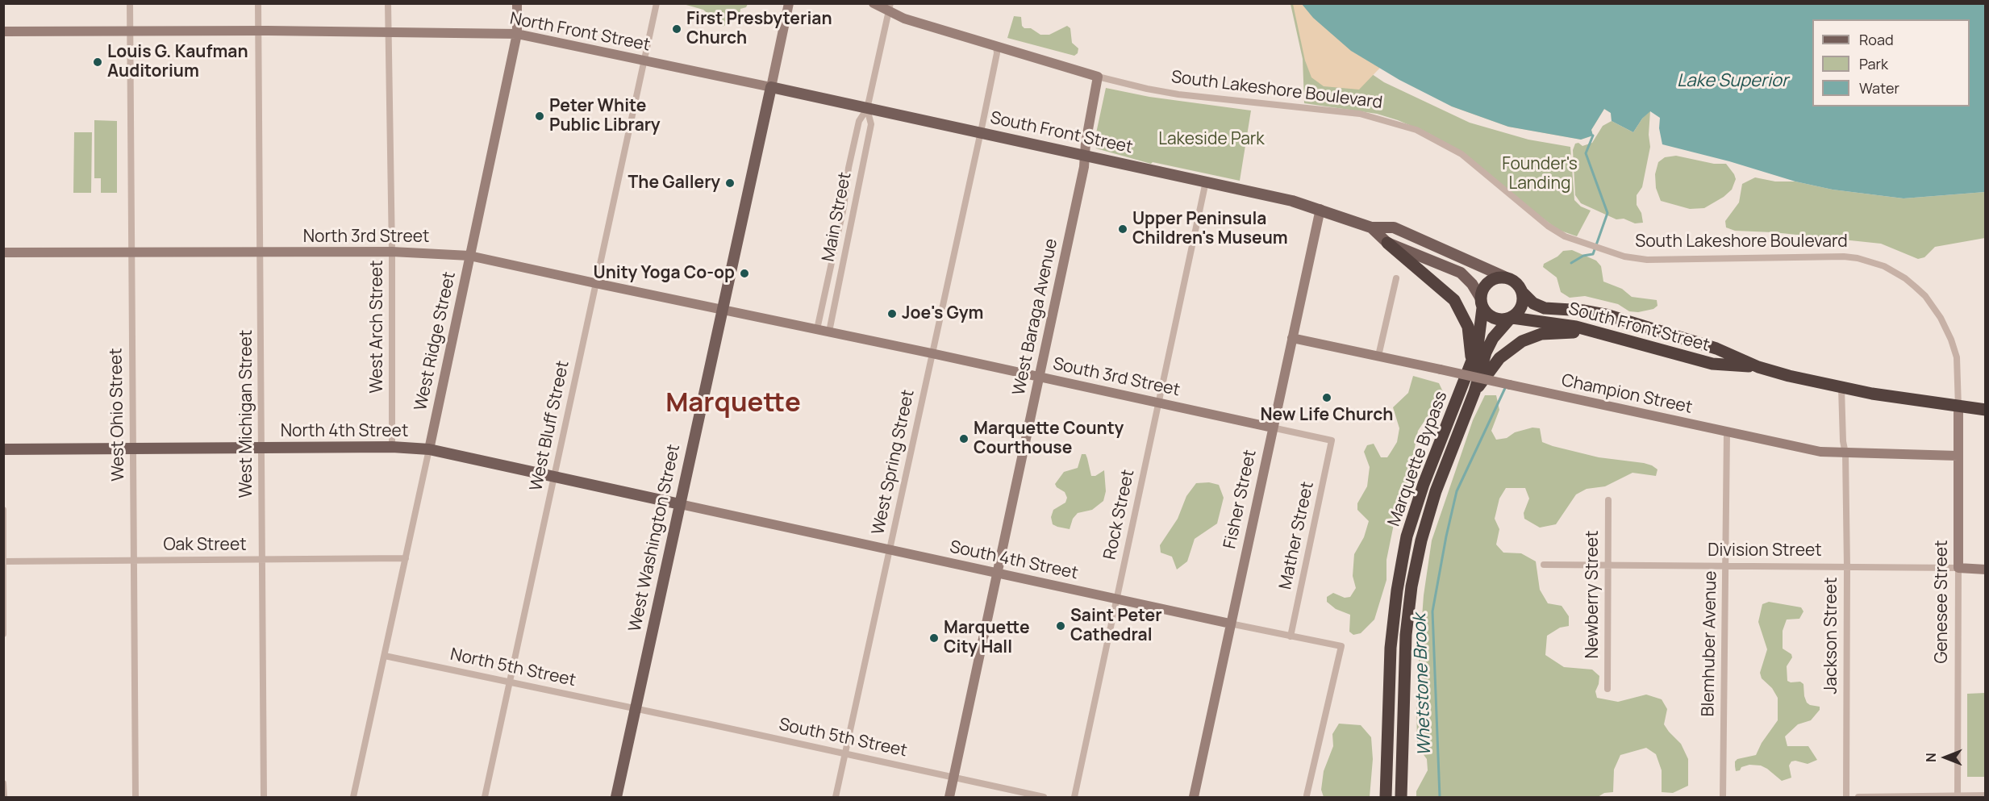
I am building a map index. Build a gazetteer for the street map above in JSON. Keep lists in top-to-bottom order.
{
  "streets": {
    "highway": ["South Front Street", "Marquette Bypass"],
    "main road": ["North 4th Street", "West Washington Street"],
    "street": [
      "North Front Street",
      "South Lakeshore Boulevard",
      "Main Street",
      "North 3rd Street",
      "West Baraga Avenue",
      "West Arch Street",
      "West Ridge Street",
      "South 3rd Street",
      "Champion Street",
      "West Michigan Street",
      "West Ohio Street",
      "West Bluff Street",
      "West Spring Street",
      "Fisher Street",
      "Rock Street",
      "Mather Street",
      "Oak Street",
      "Division Street",
      "South 4th Street",
      "Newberry Street",
      "Genesee Street",
      "Jackson Street",
      "Blemhuber Avenue",
      "North 5th Street",
      "South 5th Street"
    ]
  },
  "crossings": [
    ["North Front Street", "South Front Street"],
    ["North Front Street", "West Arch Street"],
    ["North Front Street", "West Ridge Street"],
    ["North Front Street", "West Michigan Street"],
    ["North Front Street", "West Ohio Street"],
    ["North Front Street", "West Bluff Street"],
    ["North Front Street", "West Washington Street"],
    ["South Lakeshore Boulevard", "South Front Street"],
    ["South Lakeshore Boulevard", "Main Street"],
    ["South Lakeshore Boulevard", "West Baraga Avenue"],
    ["South Lakeshore Boulevard", "West Spring Street"],
    ["South Lakeshore Boulevard", "Genesee Street"],
    ["South Front Street", "Main Street"],
    ["South Front Street", "West Baraga Avenue"],
    ["South Front Street", "Marquette Bypass"],
    ["South Front Street", "West Spring Street"],
    ["South Front Street", "Fisher Street"],
    ["South Front Street", "Rock Street"],
    ["South Front Street", "West Washington Street"],
    ["South Front Street", "Genesee Street"],
    ["South Front Street", "Jackson Street"],
    ["Main Street", "South 3rd Street"],
    ["North 3rd Street", "West Arch Street"],
    ["North 3rd Street", "West Ridge Street"],
    ["North 3rd Street", "South 3rd Street"],
    ["North 3rd Street", "West Michigan Street"],
    ["North 3rd Street", "West Ohio Street"],
    ["North 3rd Street", "West Bluff Street"],
    ["North 3rd Street", "West Washington Street"],
    ["West Baraga Avenue", "South 3rd Street"],
    ["West Baraga Avenue", "South 4th Street"],
    ["West Baraga Avenue", "South 5th Street"],
    ["West Arch Street", "North 4th Street"],
    ["West Ridge Street", "North 4th Street"],
    ["West Ridge Street", "Oak Street"],
    ["West Ridge Street", "North 5th Street"],
    ["South 3rd Street", "West Spring Street"],
    ["South 3rd Street", "Fisher Street"],
    ["South 3rd Street", "Rock Street"],
    ["South 3rd Street", "Mather Street"],
    ["South 3rd Street", "West Washington Street"],
    ["Champion Street", "Fisher Street"],
    ["Champion Street", "Genesee Street"],
    ["Champion Street", "Jackson Street"],
    ["Champion Street", "Blemhuber Avenue"],
    ["West Michigan Street", "North 4th Street"],
    ["West Michigan Street", "Oak Street"],
    ["West Ohio Street", "North 4th Street"],
    ["West Ohio Street", "Oak Street"],
    ["West Bluff Street", "North 4th Street"],
    ["West Bluff Street", "North 5th Street"],
    ["North 4th Street", "West Washington Street"],
    ["North 4th Street", "South 4th Street"],
    ["West Spring Street", "South 4th Street"],
    ["West Spring Street", "South 5th Street"],
    ["Fisher Street", "South 4th Street"],
    ["Rock Street", "South 4th Street"],
    ["Mather Street", "South 4th Street"],
    ["West Washington Street", "South 4th Street"],
    ["West Washington Street", "North 5th Street"],
    ["West Washington Street", "South 5th Street"],
    ["Division Street", "Newberry Street"],
    ["Division Street", "Genesee Street"],
    ["Division Street", "Jackson Street"],
    ["Division Street", "Blemhuber Avenue"],
    ["North 5th Street", "South 5th Street"]
  ],
  "districts": ["Marquette"],
  "water": ["Lake Superior", "Whetstone Brook"],
  "parks": ["Lakeside Park", "Founder's Landing"],
  "places": [
    "First Presbyterian Church",
    "Louis G. Kaufman Auditorium",
    "Peter White Public Library",
    "The Gallery",
    "Upper Peninsula Children's Museum",
    "Unity Yoga Co-op",
    "Joe's Gym",
    "New Life Church",
    "Marquette County Courthouse",
    "Saint Peter Cathedral",
    "Marquette City Hall"
  ],
  "legend": ["Road", "Park", "Water"],
  "north": "left"
}
